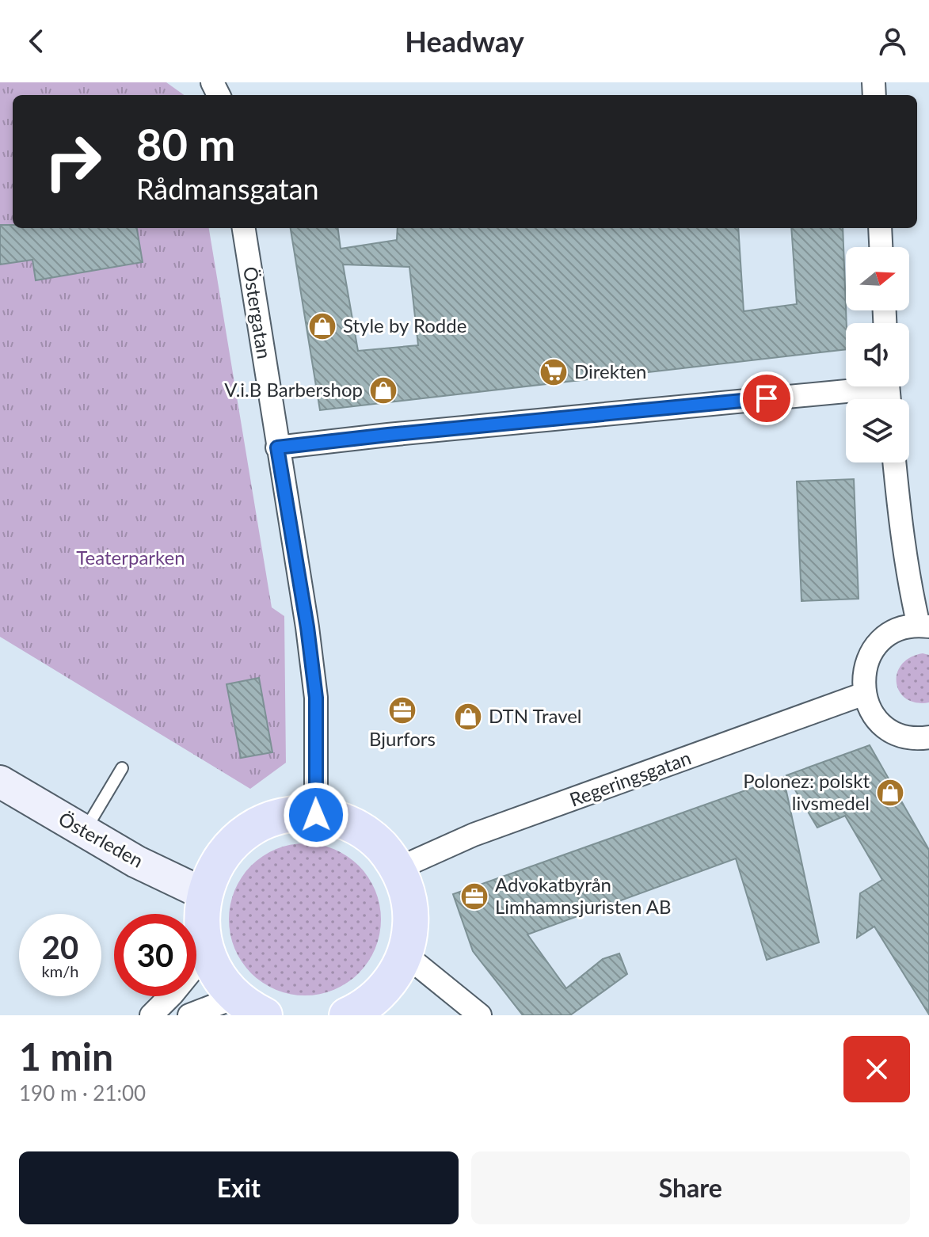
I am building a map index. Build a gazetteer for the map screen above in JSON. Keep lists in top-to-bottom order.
{
  "streets": {
    "street": ["Östergatan", "Regeringsgatan", "Österleden"]
  },
  "parks": ["Teaterparken"],
  "places": {
    "shop": [
      "Style by Rodde",
      "V.i.B Barbershop",
      "DTN Travel",
      "Polonez: polskt livsmedel"
    ],
    "supermarket": ["Direkten"],
    "office": ["Bjurfors", "Advokatbyrån Limhamnsjuristen AB"]
  },
  "north": "right",
  "page": {
    "header": "Headway",
    "turn": ["80 m", "Rådmansgatan"],
    "speed": "20 km/h",
    "limit": "30",
    "heading": ["1 min", "190 m · 21:00"],
    "buttons": ["Exit", "Share"]
  }
}
